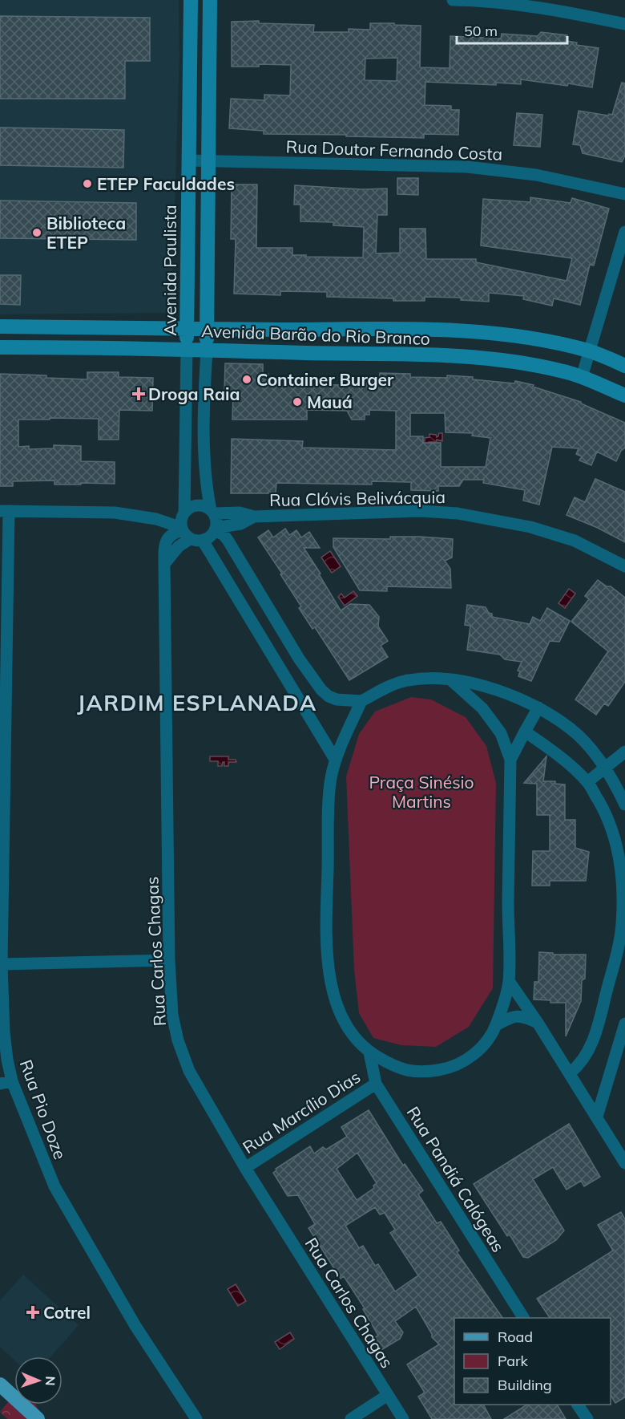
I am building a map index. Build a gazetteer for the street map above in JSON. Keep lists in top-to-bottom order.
{
  "streets": {
    "main road": ["Avenida Paulista", "Avenida Barão do Rio Branco"],
    "street": [
      "Rua Doutor Fernando Costa",
      "Rua Clóvis Belivácquia",
      "Rua Carlos Chagas",
      "Rua Pio Doze",
      "Rua Marcílio Dias",
      "Rua Pandiá Calógeas"
    ]
  },
  "crossings": [
    ["Rua Doutor Fernando Costa", "Avenida Paulista"],
    ["Avenida Paulista", "Avenida Barão do Rio Branco"],
    ["Avenida Paulista", "Rua Clóvis Belivácquia"],
    ["Avenida Paulista", "Rua Carlos Chagas"],
    ["Rua Clóvis Belivácquia", "Rua Carlos Chagas"],
    ["Rua Carlos Chagas", "Rua Marcílio Dias"],
    ["Rua Marcílio Dias", "Rua Pandiá Calógeas"]
  ],
  "districts": ["JARDIM ESPLANADA"],
  "parks": ["Praça Sinésio Martins"],
  "places": {
    "other": [
      "ETEP Faculdades",
      "Biblioteca ETEP",
      "Container Burger",
      "Mauá"
    ],
    "health": ["Droga Raia", "Cotrel"]
  },
  "legend": ["Road", "Park", "Building"],
  "scale_bar": "50 m",
  "north": "right"
}
